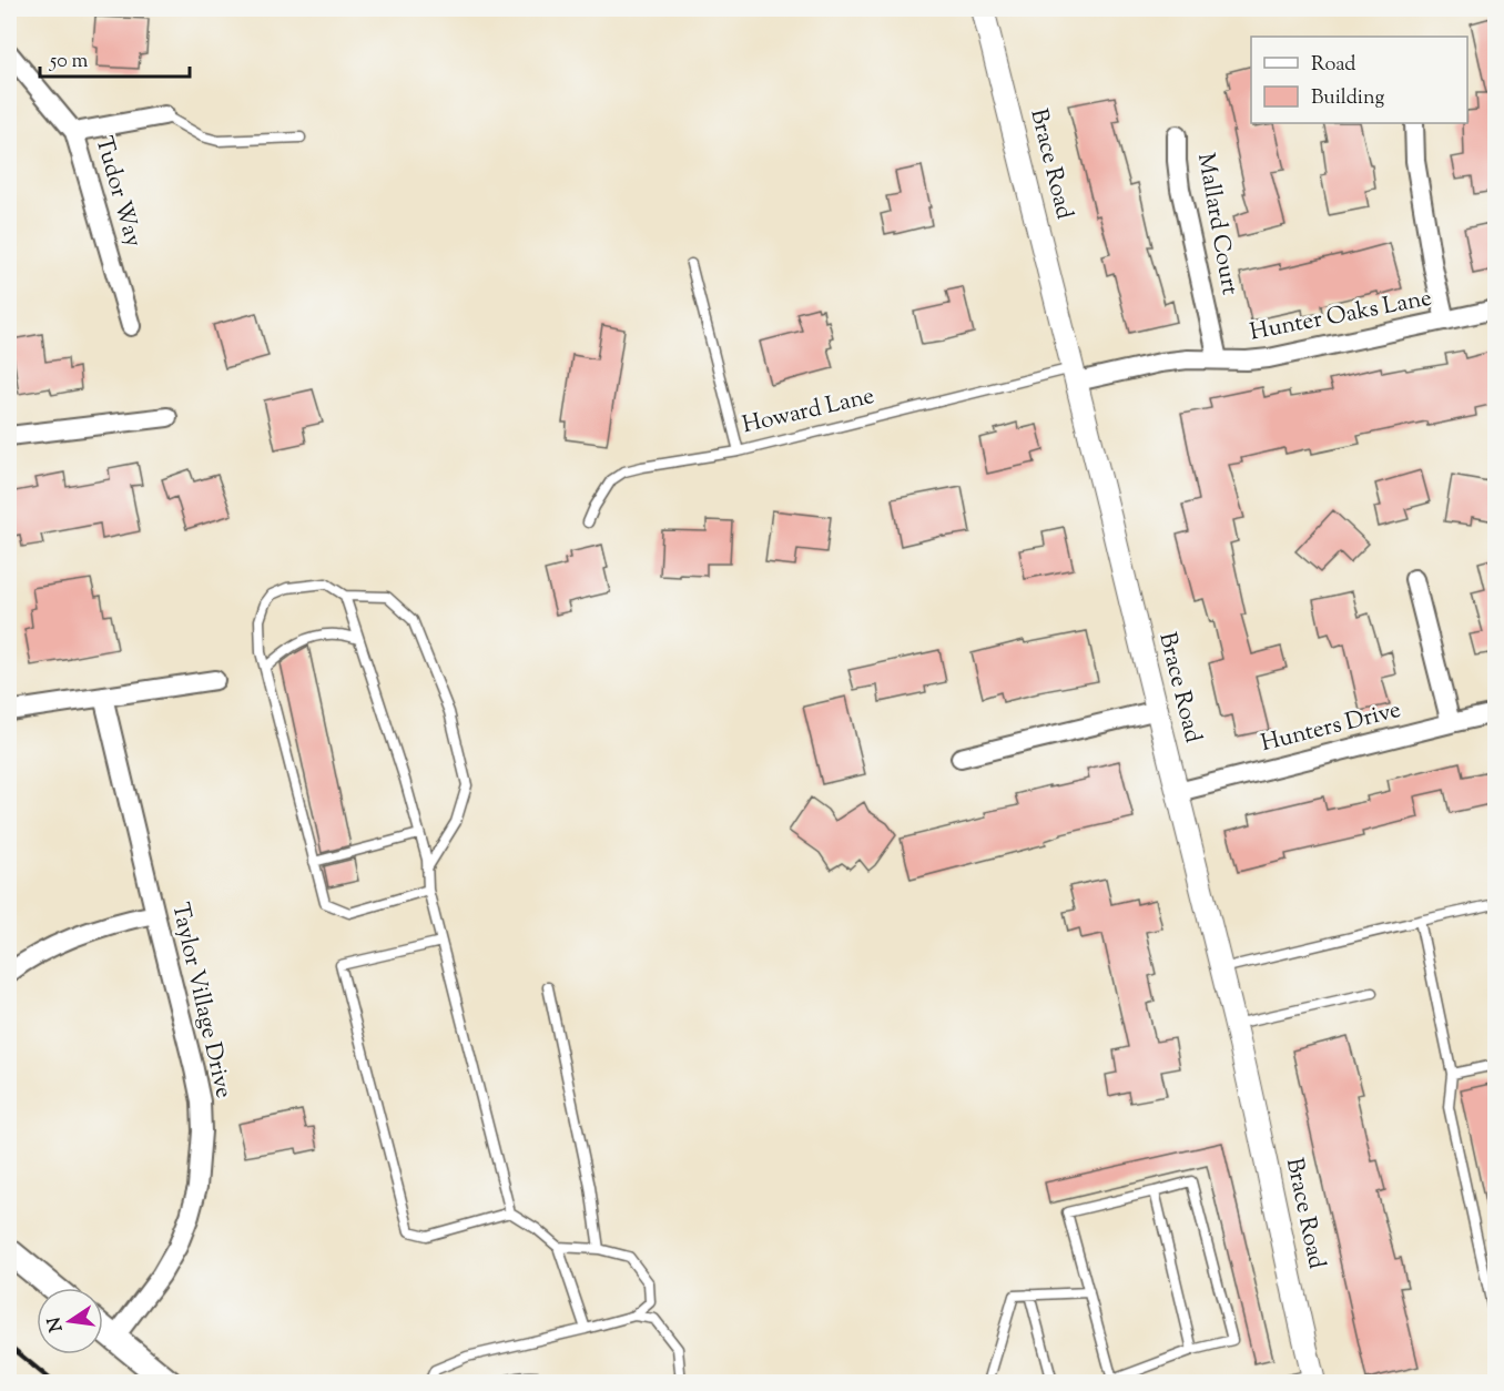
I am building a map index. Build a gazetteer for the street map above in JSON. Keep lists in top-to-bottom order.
{
  "streets": {
    "street": [
      "Brace Road",
      "Tudor Way",
      "Mallard Court",
      "Hunter Oaks Lane",
      "Hunters Drive",
      "Taylor Village Drive"
    ],
    "lane": ["Howard Lane"]
  },
  "crossings": [
    ["Brace Road", "Hunter Oaks Lane"],
    ["Brace Road", "Howard Lane"],
    ["Brace Road", "Hunters Drive"],
    ["Mallard Court", "Hunter Oaks Lane"],
    ["Hunter Oaks Lane", "Howard Lane"]
  ],
  "legend": ["Road", "Building"],
  "scale_bar": "50 m",
  "north": "left"
}
